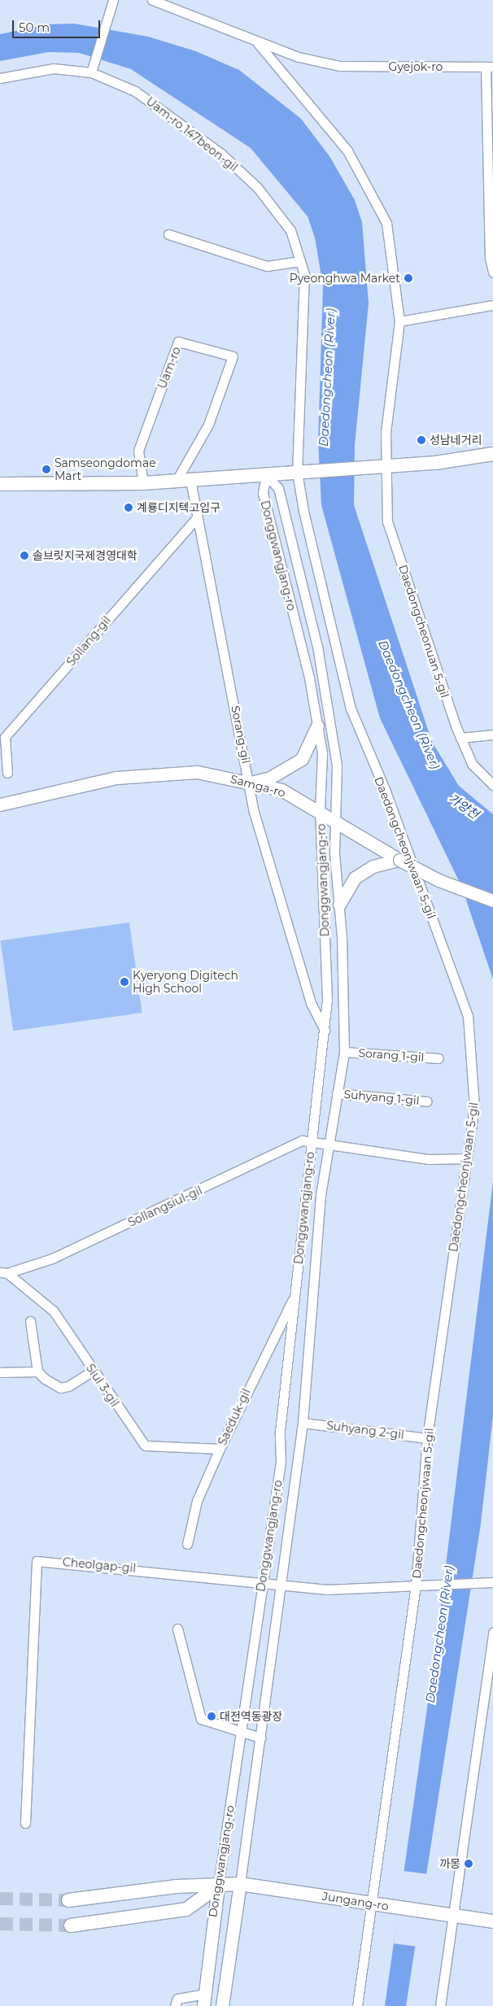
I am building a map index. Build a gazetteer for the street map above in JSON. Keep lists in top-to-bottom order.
{
  "streets": {
    "main road": ["Jungang-ro"],
    "street": [
      "Gyejok-ro",
      "Uam-ro 147beon-gil",
      "Uam-ro",
      "Donggwangjang-ro",
      "Daedongcheonuan 5-gil",
      "Sollang-gil",
      "Sorang-gil",
      "Samga-ro",
      "Daedongcheonjwaan 5-gil",
      "Sorang 1-gil",
      "Suhyang 1-gil",
      "Sollangsiul-gil",
      "Siul 3-gil",
      "Saeduk-gil",
      "Suhyang 2-gil",
      "Cheolgap-gil"
    ]
  },
  "crossings": [
    ["Gyejok-ro", "Daedongcheonuan 5-gil"],
    ["Uam-ro 147beon-gil", "Daedongcheonjwaan 5-gil"],
    ["Donggwangjang-ro", "Sorang-gil"],
    ["Donggwangjang-ro", "Samga-ro"],
    ["Donggwangjang-ro", "Sorang 1-gil"],
    ["Donggwangjang-ro", "Suhyang 1-gil"],
    ["Donggwangjang-ro", "Sollangsiul-gil"],
    ["Donggwangjang-ro", "Saeduk-gil"],
    ["Donggwangjang-ro", "Suhyang 2-gil"],
    ["Donggwangjang-ro", "Cheolgap-gil"],
    ["Donggwangjang-ro", "Jungang-ro"],
    ["Sollang-gil", "Sorang-gil"],
    ["Sorang-gil", "Samga-ro"],
    ["Daedongcheonjwaan 5-gil", "Sollangsiul-gil"],
    ["Daedongcheonjwaan 5-gil", "Suhyang 2-gil"],
    ["Daedongcheonjwaan 5-gil", "Cheolgap-gil"],
    ["Daedongcheonjwaan 5-gil", "Jungang-ro"],
    ["Sollangsiul-gil", "Siul 3-gil"],
    ["Siul 3-gil", "Saeduk-gil"]
  ],
  "water": ["Daedongcheon (River)", "가양천"],
  "places": [
    "Pyeonghwa Market",
    "성남네거리",
    "Samseongdomae Mart",
    "계룡디지텍고입구",
    "솔브릿지국제경영대학",
    "Kyeryong Digitech High School",
    "대전역동광장",
    "까몽"
  ],
  "scale_bar": "50 m"
}
